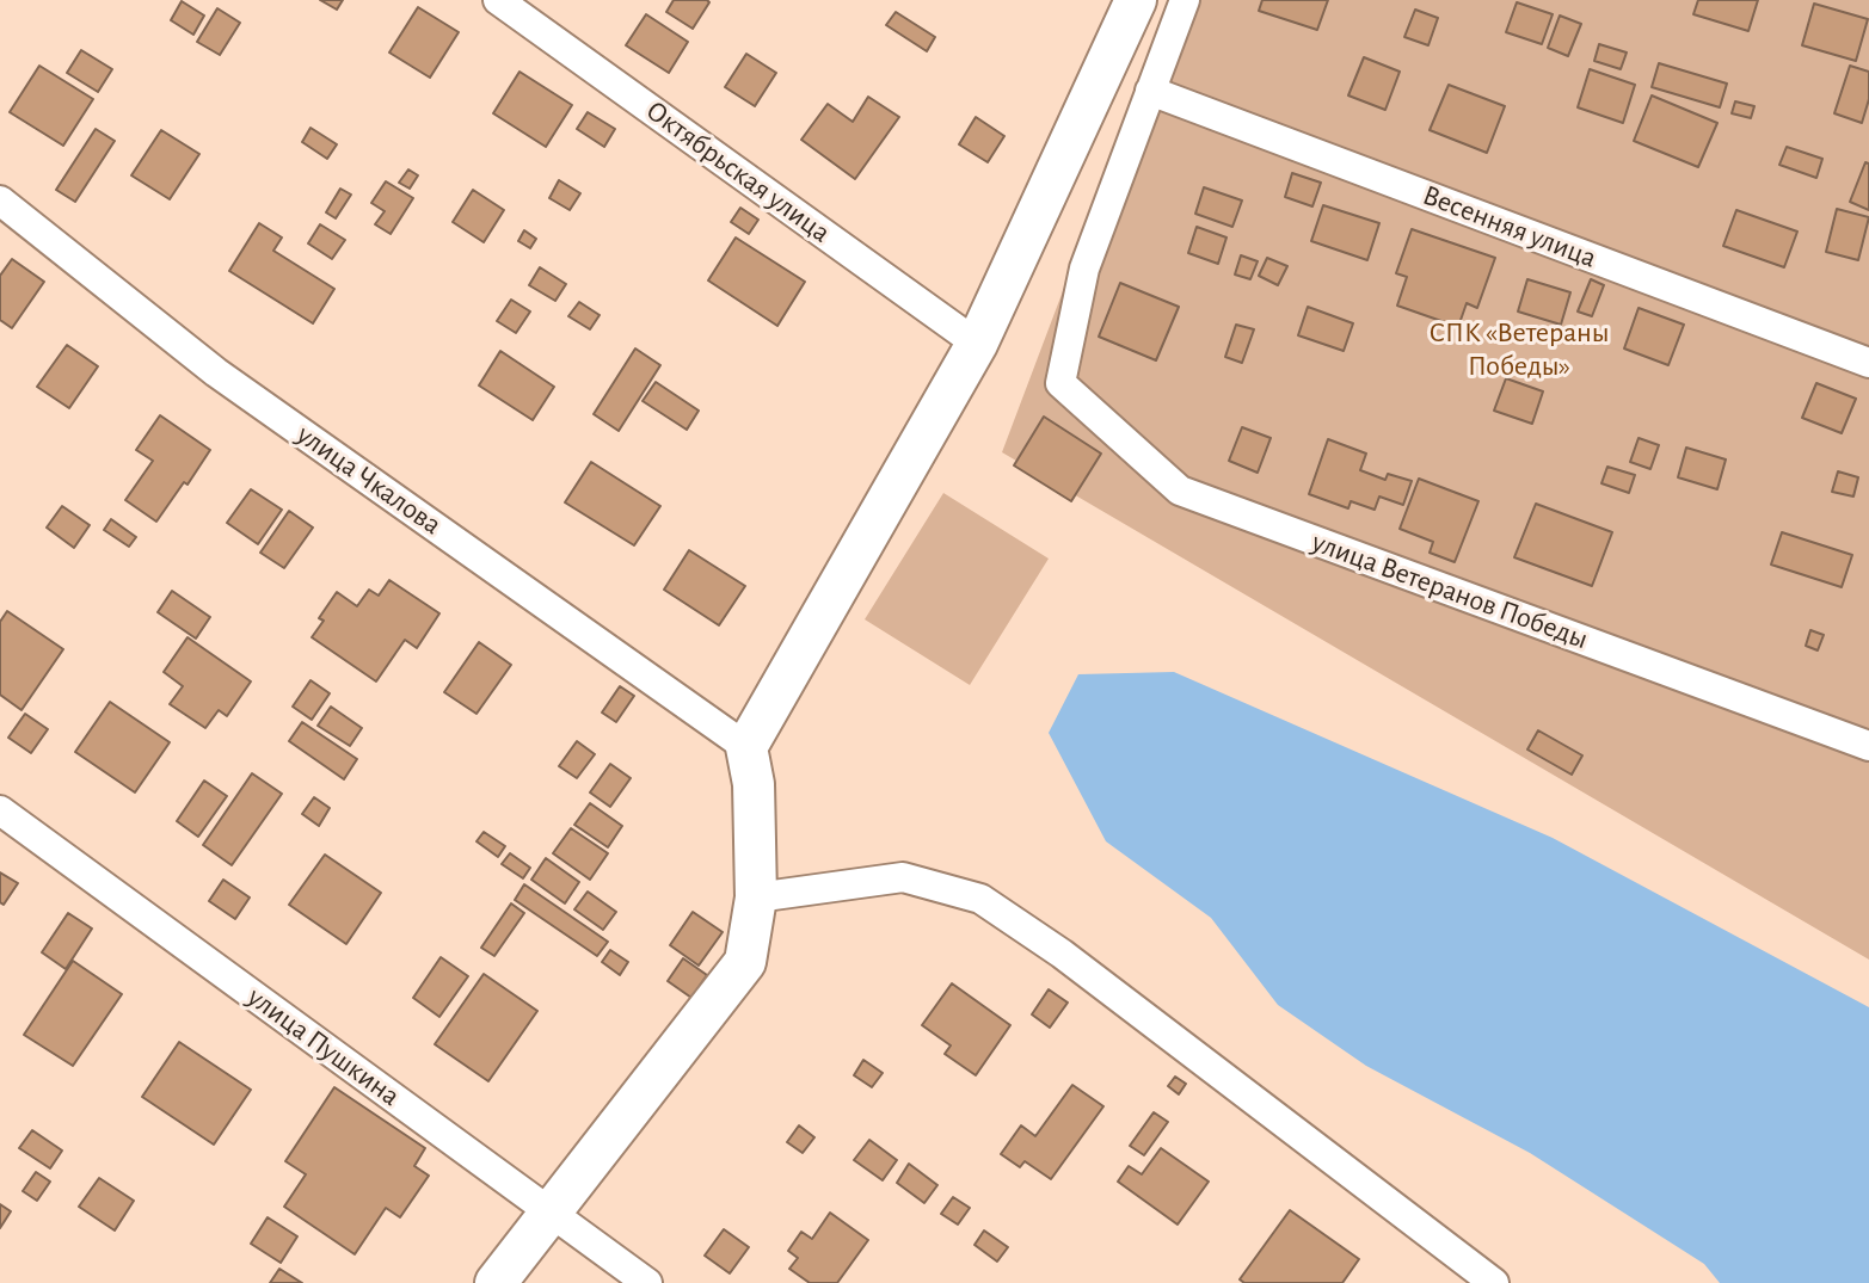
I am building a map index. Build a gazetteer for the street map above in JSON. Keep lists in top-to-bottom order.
{
  "streets": {
    "street": [
      "Октябрьская улица",
      "Весенняя улица",
      "улица Чкалова",
      "улица Ветеранов Победы",
      "улица Пушкина"
    ]
  },
  "crossings": [
    ["Весенняя улица", "улица Ветеранов Победы"]
  ],
  "parks": ["СПК «Ветераны Победы»"]
}
